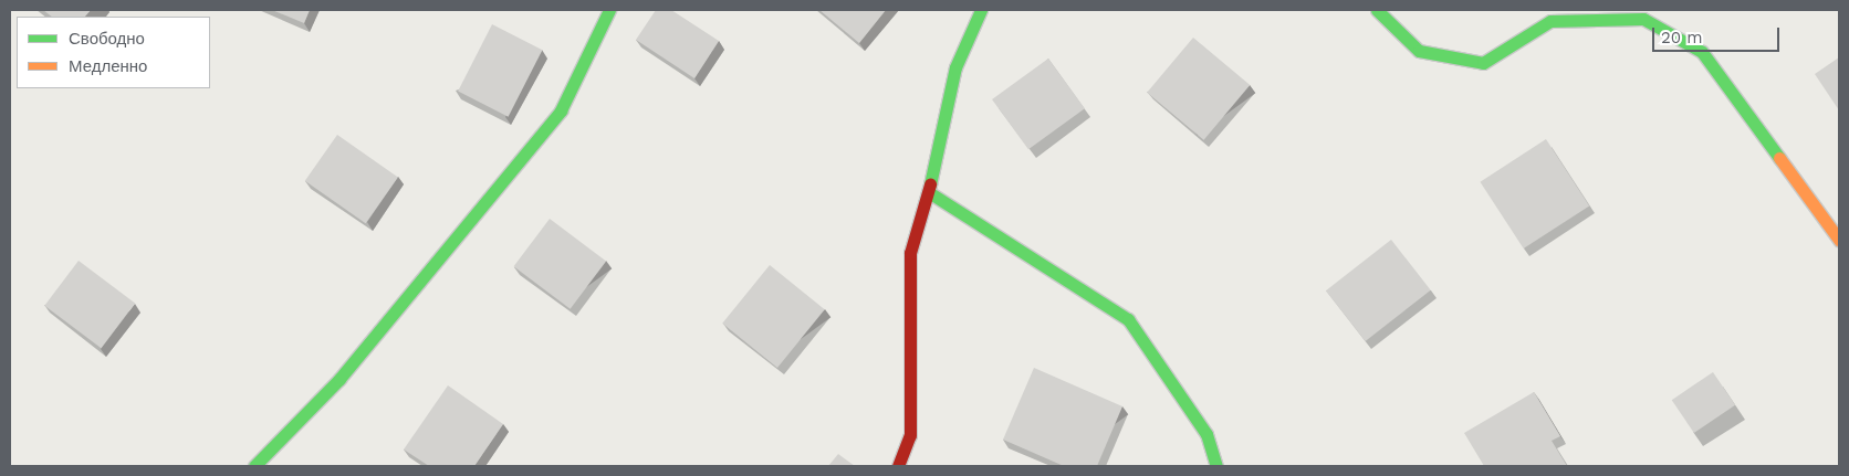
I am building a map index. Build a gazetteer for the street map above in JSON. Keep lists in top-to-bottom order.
{
  "legend": ["Свободно", "Медленно"],
  "scale_bar": "20 m"
}
